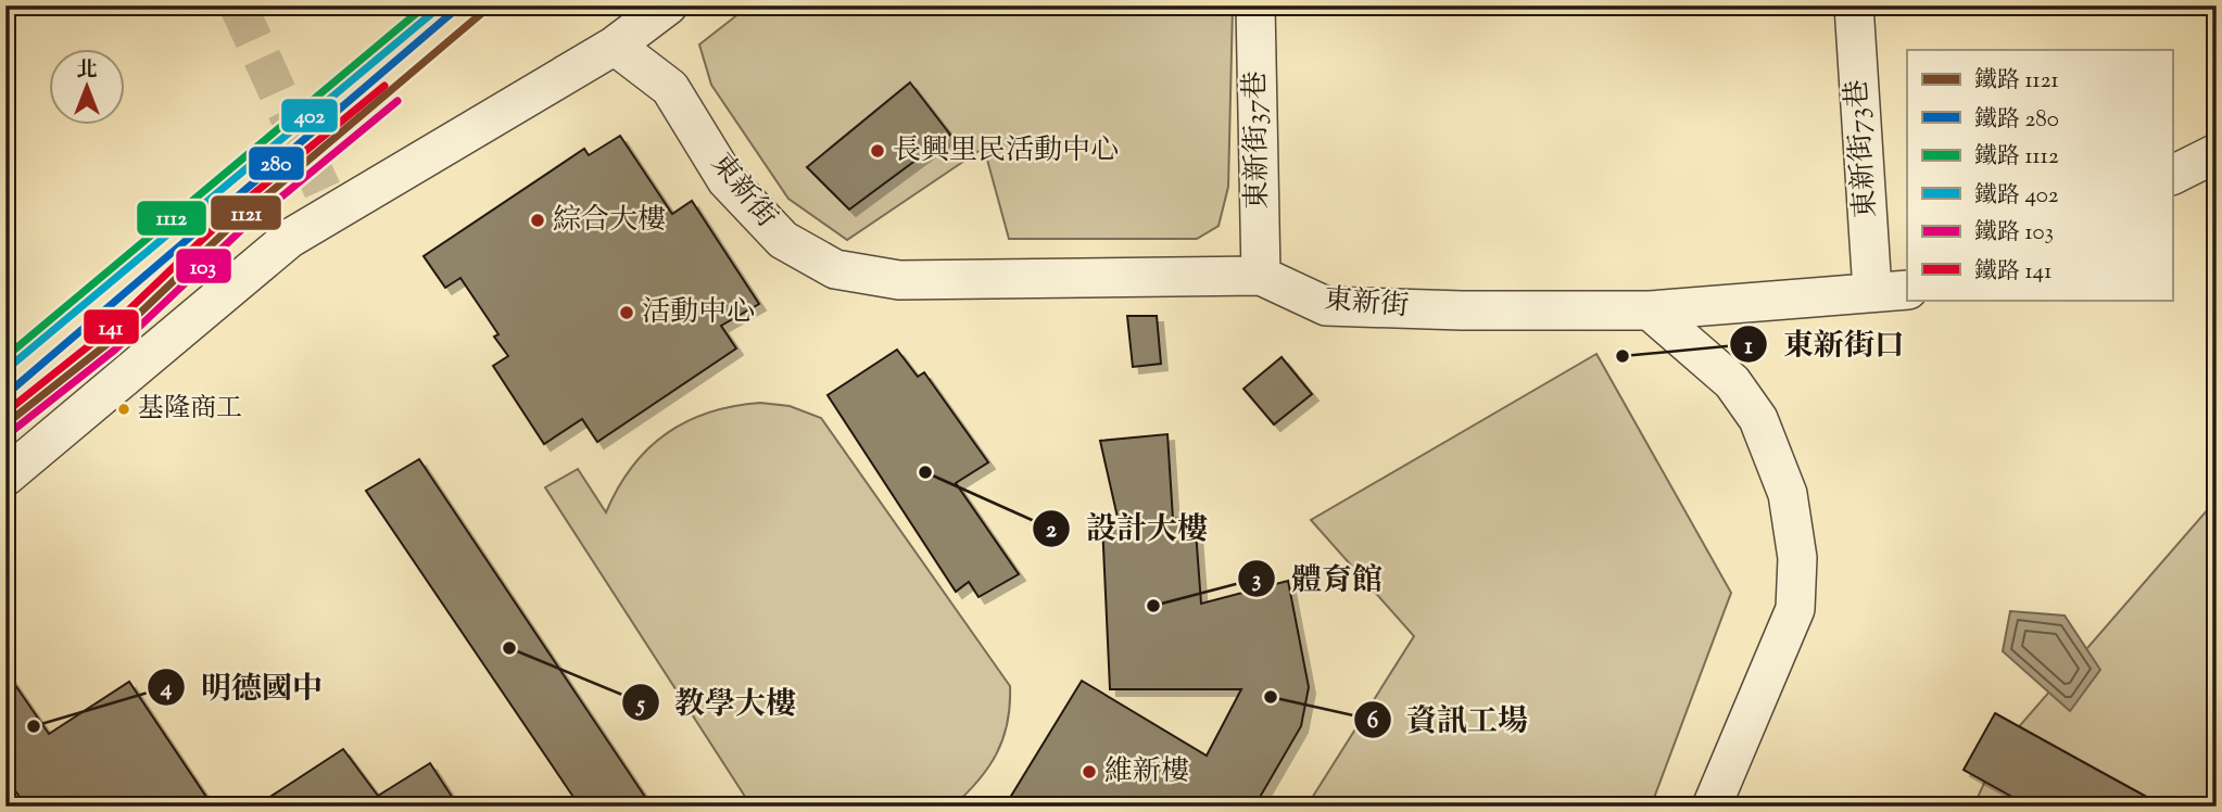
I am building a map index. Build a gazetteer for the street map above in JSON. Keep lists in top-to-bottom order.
{
  "streets": {
    "street": ["東新街37巷", "東新街73巷", "東新街"]
  },
  "crossings": [
    ["東新街37巷", "東新街"],
    ["東新街73巷", "東新街"]
  ],
  "places": [
    "長興里民活動中心",
    "綜合大樓",
    "活動中心",
    "東新街口",
    "基隆商工",
    "設計大樓",
    "體育館",
    "教學大樓",
    "資訊工場",
    "明德國中",
    "維新樓"
  ],
  "lines": [
    "rail line 1121",
    "rail line 280",
    "rail line 1112",
    "rail line 402",
    "rail line 141",
    "rail line 103"
  ],
  "legend": [
    "鐵路 1121",
    "鐵路 280",
    "鐵路 1112",
    "鐵路 402",
    "鐵路 103",
    "鐵路 141"
  ],
  "north": "top"
}
